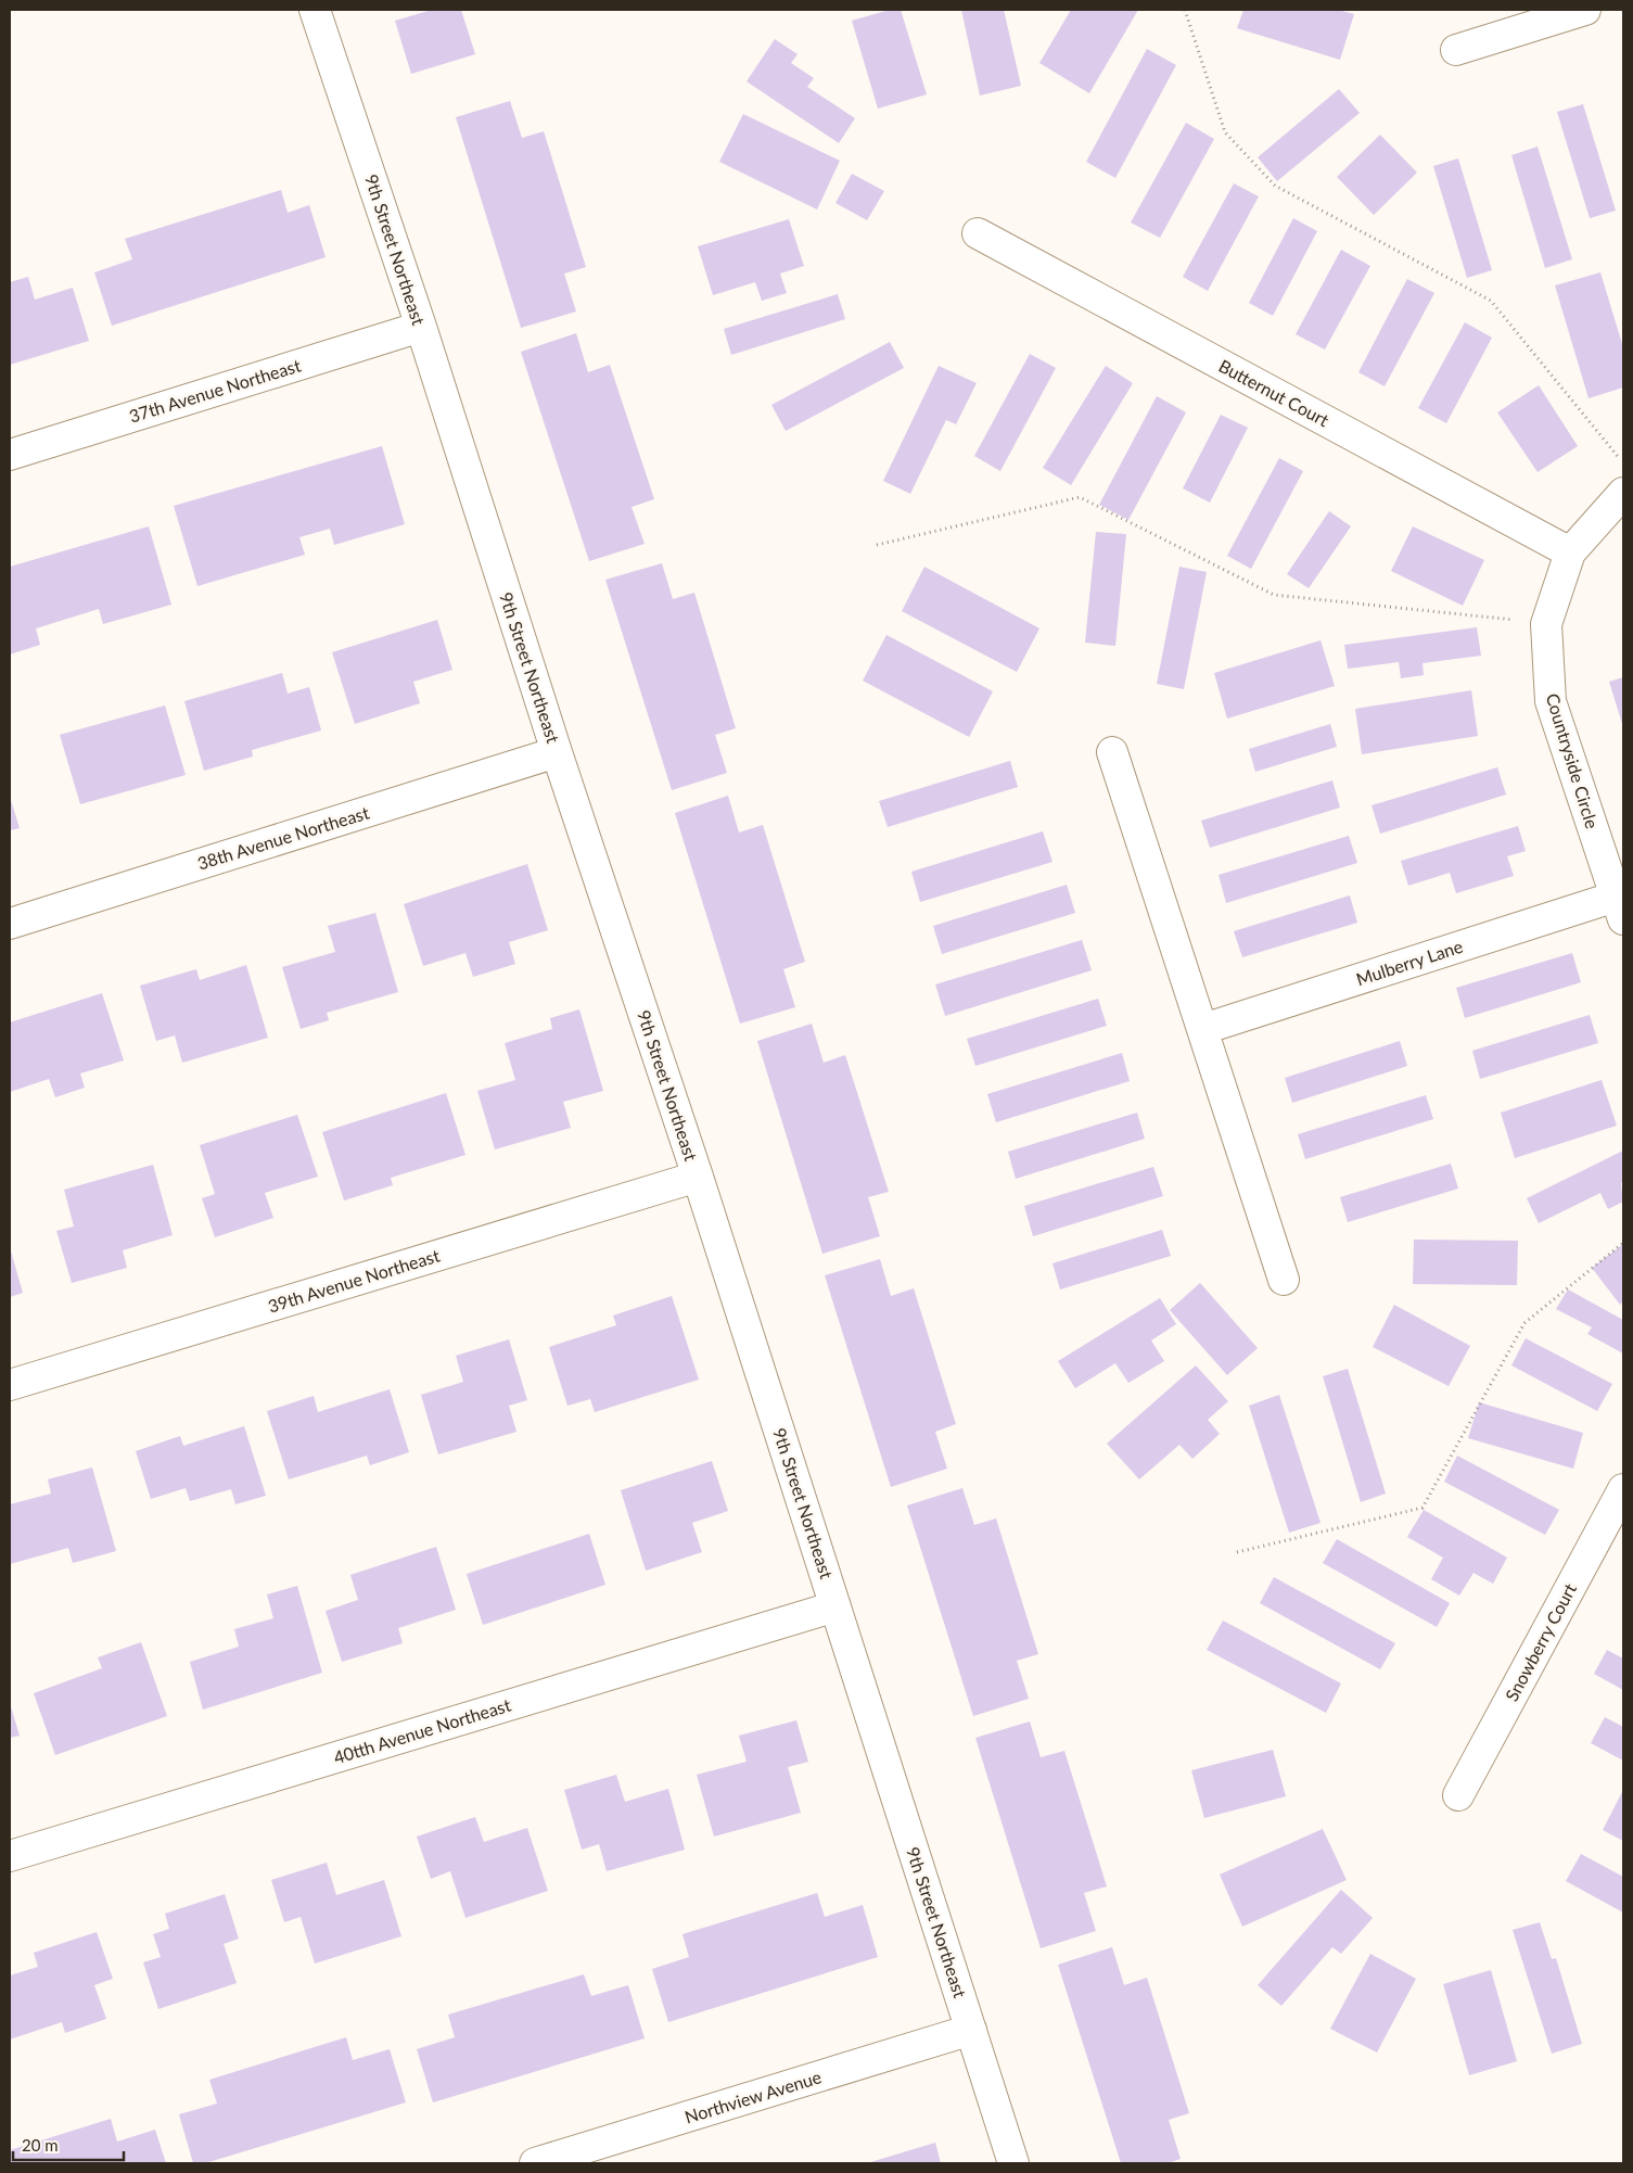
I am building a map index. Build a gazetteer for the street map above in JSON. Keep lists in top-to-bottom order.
{
  "streets": {
    "street": [
      "9th Street Northeast",
      "37th Avenue Northeast",
      "Butternut Court",
      "Countryside Circle",
      "38th Avenue Northeast",
      "Mulberry Lane",
      "39th Avenue Northeast",
      "Snowberry Court",
      "40tth Avenue Northeast",
      "Northview Avenue"
    ]
  },
  "crossings": [
    ["9th Street Northeast", "37th Avenue Northeast"],
    ["9th Street Northeast", "38th Avenue Northeast"],
    ["9th Street Northeast", "39th Avenue Northeast"],
    ["9th Street Northeast", "40tth Avenue Northeast"],
    ["9th Street Northeast", "Northview Avenue"],
    ["Butternut Court", "Countryside Circle"],
    ["Countryside Circle", "Mulberry Lane"]
  ],
  "scale_bar": "20 m"
}
